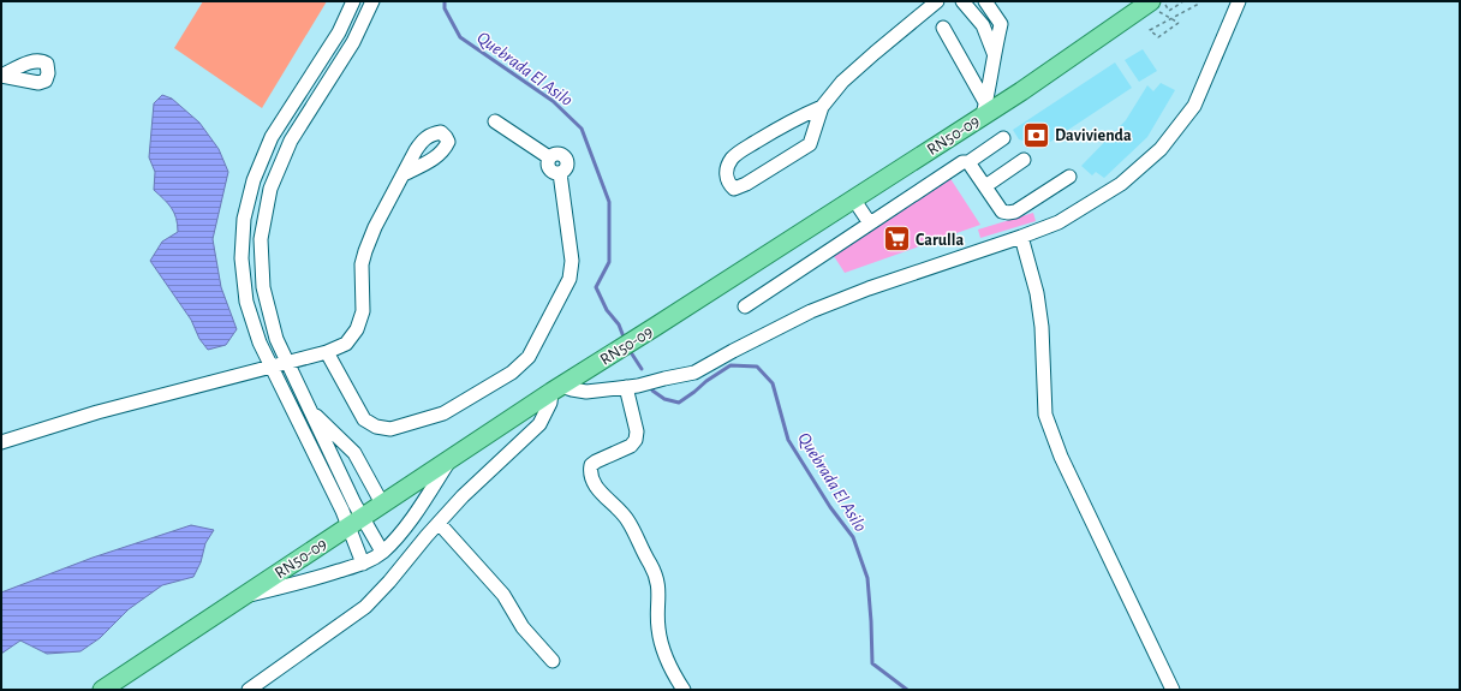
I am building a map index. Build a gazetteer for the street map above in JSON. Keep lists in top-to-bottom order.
{
  "streets": {
    "main road": ["RN50-09"]
  },
  "water": ["Quebrada El Asilo"],
  "places": {
    "bank": ["Davivienda"],
    "supermarket": ["Carulla"]
  }
}
